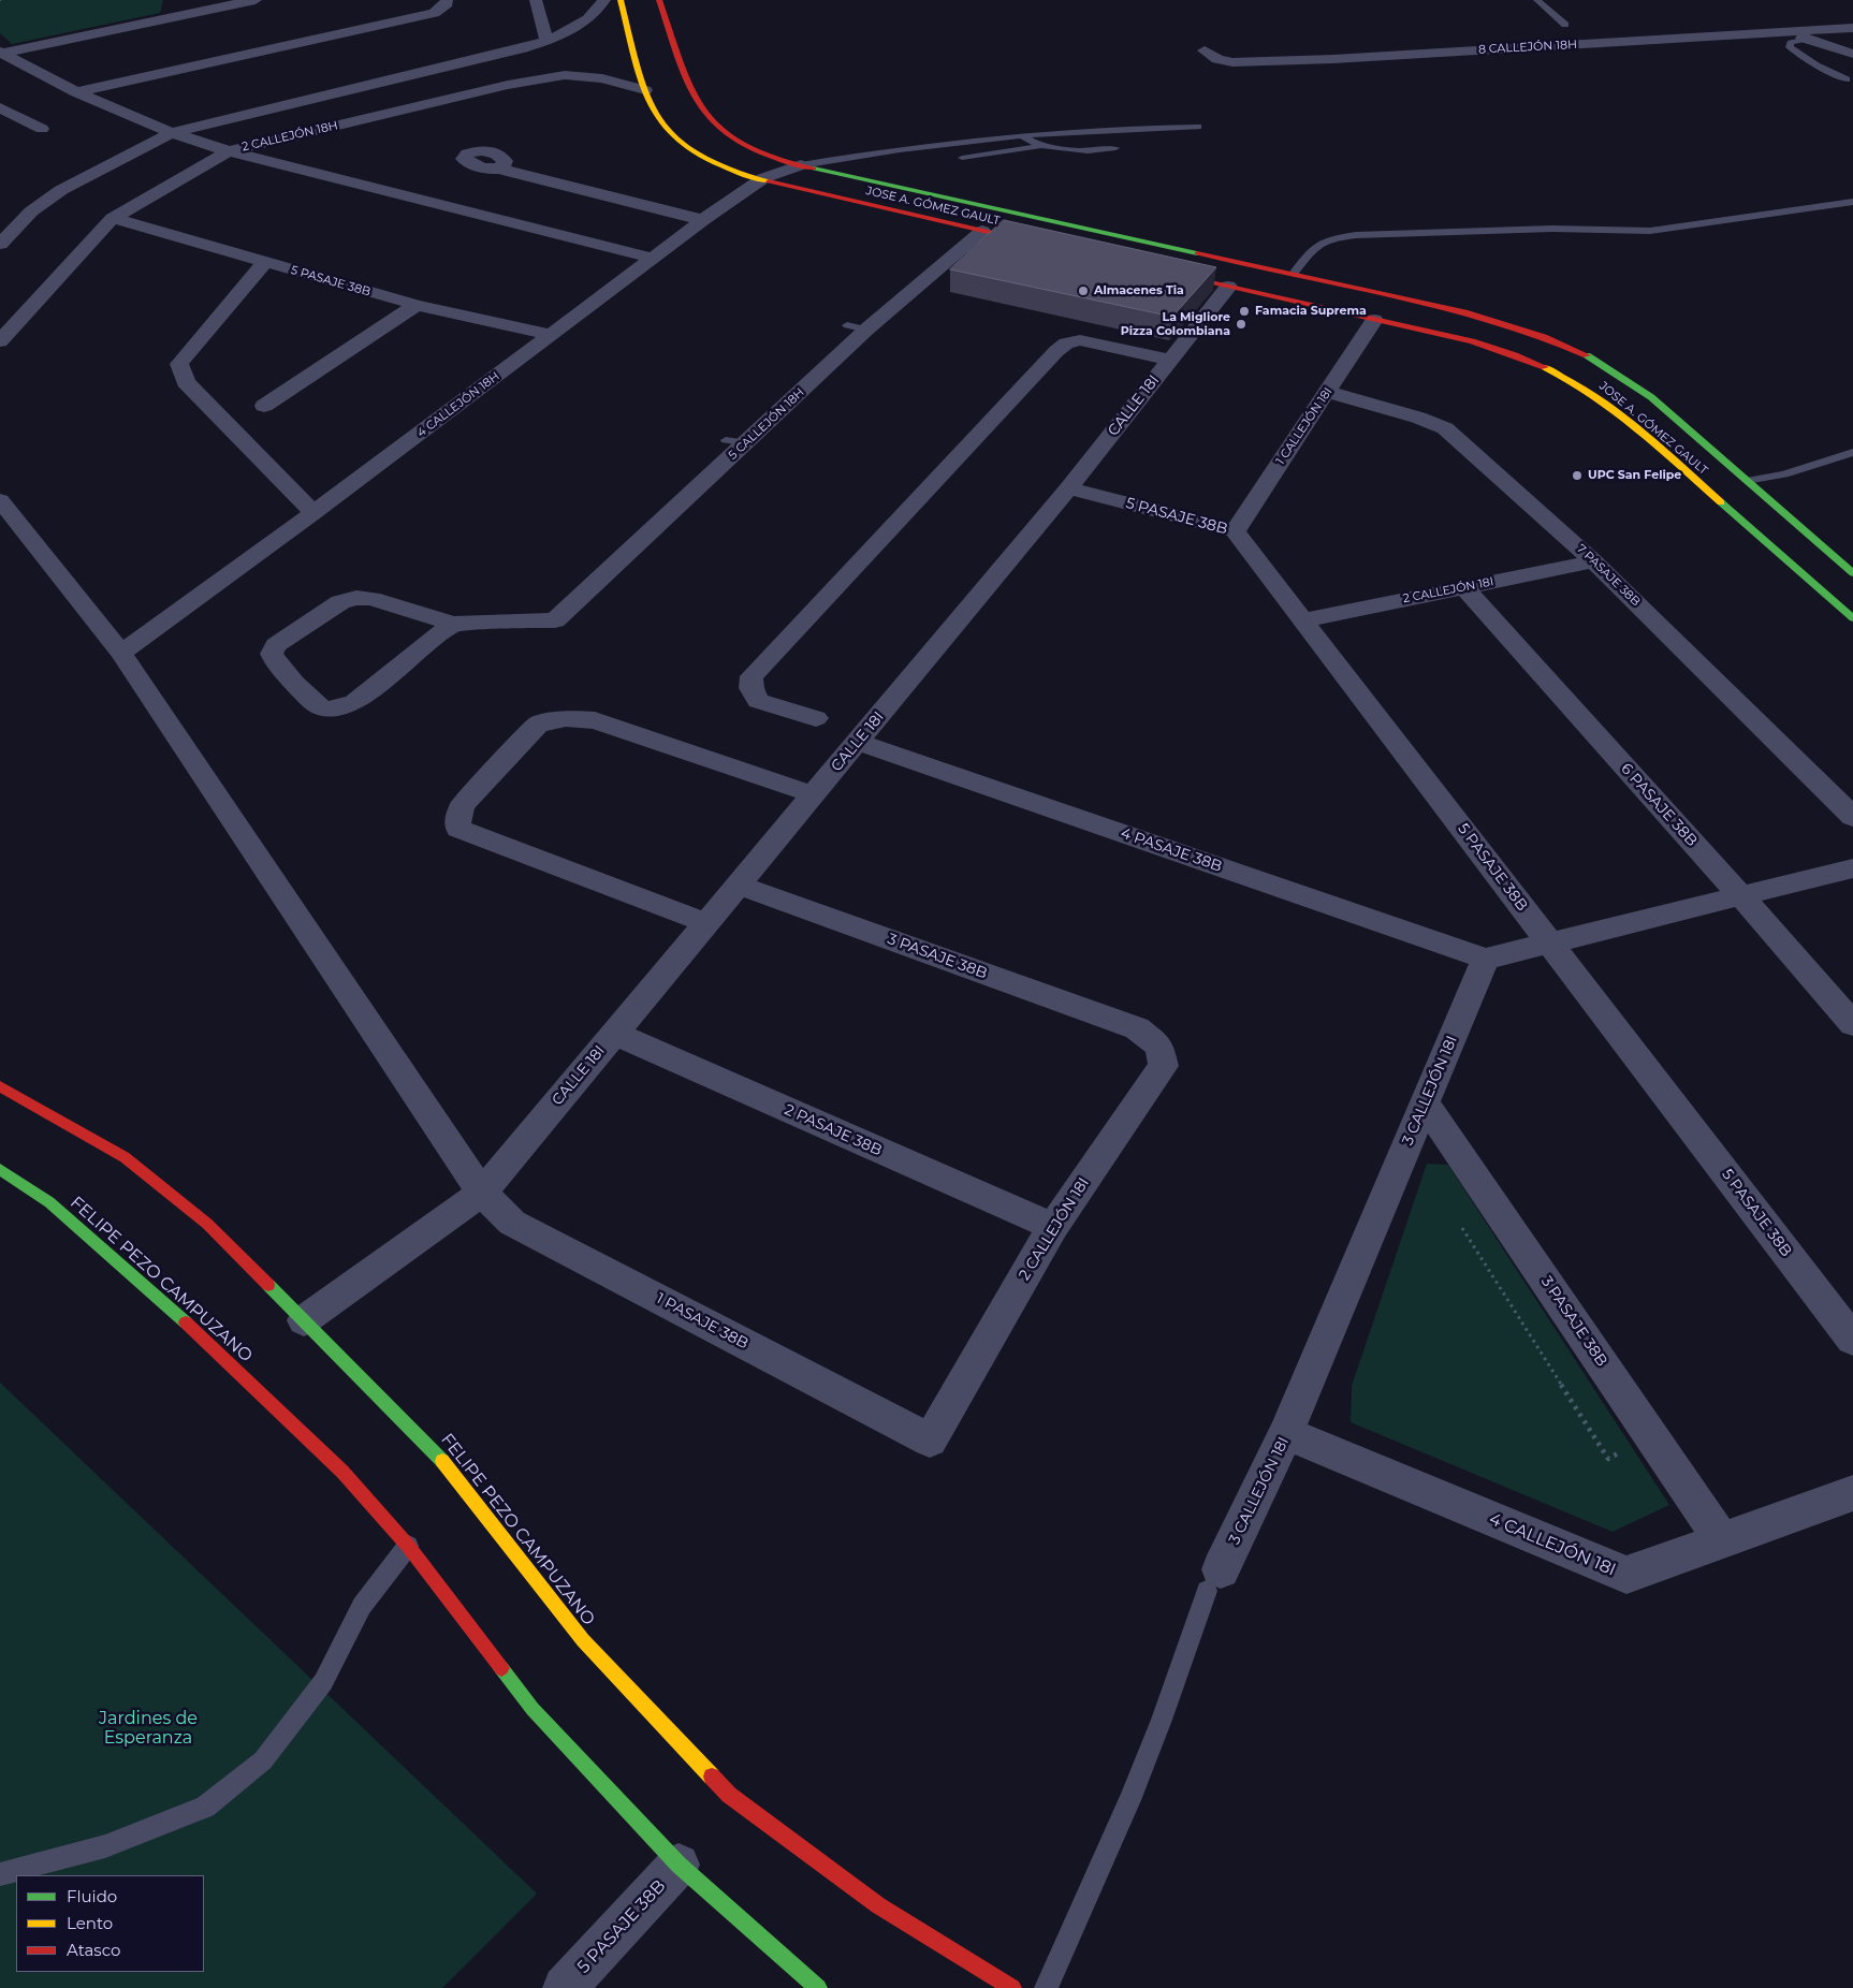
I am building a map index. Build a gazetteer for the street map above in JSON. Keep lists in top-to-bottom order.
{
  "streets": {
    "main road": ["JOSE A. GÓMEZ GAULT", "FELIPE PEZO CAMPUZANO"],
    "street": [
      "8 CALLEJÓN 18H",
      "2 CALLEJÓN 18H",
      "5 PASAJE 38B",
      "4 CALLEJÓN 18H",
      "CALLE 18I",
      "5 CALLEJÓN 18H",
      "1 CALLEJÓN 18I",
      "7 PASAJE 38B",
      "2 CALLEJÓN 18I",
      "6 PASAJE 38B",
      "4 PASAJE 38B",
      "3 PASAJE 38B",
      "3 CALLEJÓN 18I",
      "2 PASAJE 38B",
      "1 PASAJE 38B",
      "4 CALLEJÓN 18I"
    ]
  },
  "crossings": [
    ["2 CALLEJÓN 18H", "JOSE A. GÓMEZ GAULT"],
    ["2 CALLEJÓN 18H", "5 PASAJE 38B"],
    ["JOSE A. GÓMEZ GAULT", "4 CALLEJÓN 18H"],
    ["JOSE A. GÓMEZ GAULT", "CALLE 18I"],
    ["JOSE A. GÓMEZ GAULT", "5 CALLEJÓN 18H"],
    ["JOSE A. GÓMEZ GAULT", "1 CALLEJÓN 18I"],
    ["5 PASAJE 38B", "4 CALLEJÓN 18H"],
    ["5 PASAJE 38B", "CALLE 18I"],
    ["5 PASAJE 38B", "1 CALLEJÓN 18I"],
    ["5 PASAJE 38B", "2 CALLEJÓN 18I"],
    ["5 PASAJE 38B", "FELIPE PEZO CAMPUZANO"],
    ["4 CALLEJÓN 18H", "1 PASAJE 38B"],
    ["CALLE 18I", "4 PASAJE 38B"],
    ["CALLE 18I", "3 PASAJE 38B"],
    ["CALLE 18I", "2 PASAJE 38B"],
    ["CALLE 18I", "FELIPE PEZO CAMPUZANO"],
    ["CALLE 18I", "1 PASAJE 38B"],
    ["1 CALLEJÓN 18I", "7 PASAJE 38B"],
    ["7 PASAJE 38B", "2 CALLEJÓN 18I"],
    ["2 CALLEJÓN 18I", "6 PASAJE 38B"],
    ["2 CALLEJÓN 18I", "3 PASAJE 38B"],
    ["2 CALLEJÓN 18I", "2 PASAJE 38B"],
    ["2 CALLEJÓN 18I", "1 PASAJE 38B"],
    ["4 PASAJE 38B", "3 CALLEJÓN 18I"],
    ["3 PASAJE 38B", "3 CALLEJÓN 18I"],
    ["3 PASAJE 38B", "4 CALLEJÓN 18I"],
    ["3 CALLEJÓN 18I", "4 CALLEJÓN 18I"]
  ],
  "parks": ["Jardines de Esperanza"],
  "places": [
    "Almacenes Tia",
    "Famacia Suprema",
    "La Migliore Pizza Colombiana",
    "UPC San Felipe"
  ],
  "legend": ["Fluido", "Lento", "Atasco"]
}
